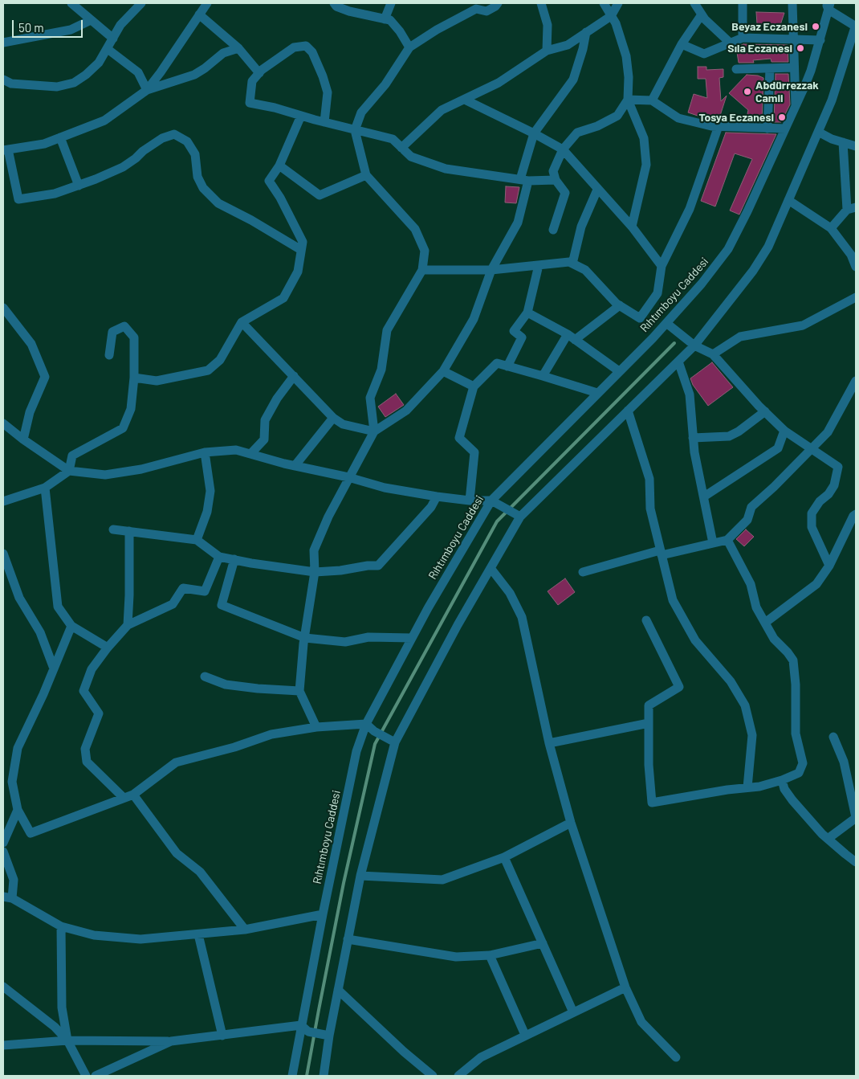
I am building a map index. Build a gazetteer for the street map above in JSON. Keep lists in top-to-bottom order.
{
  "streets": {
    "street": ["Rıhtımboyu Caddesi"]
  },
  "places": [
    "Beyaz Eczanesi",
    "Sıla Eczanesi",
    "Abdürrezzak Camii",
    "Tosya Eczanesi"
  ],
  "scale_bar": "50 m"
}
